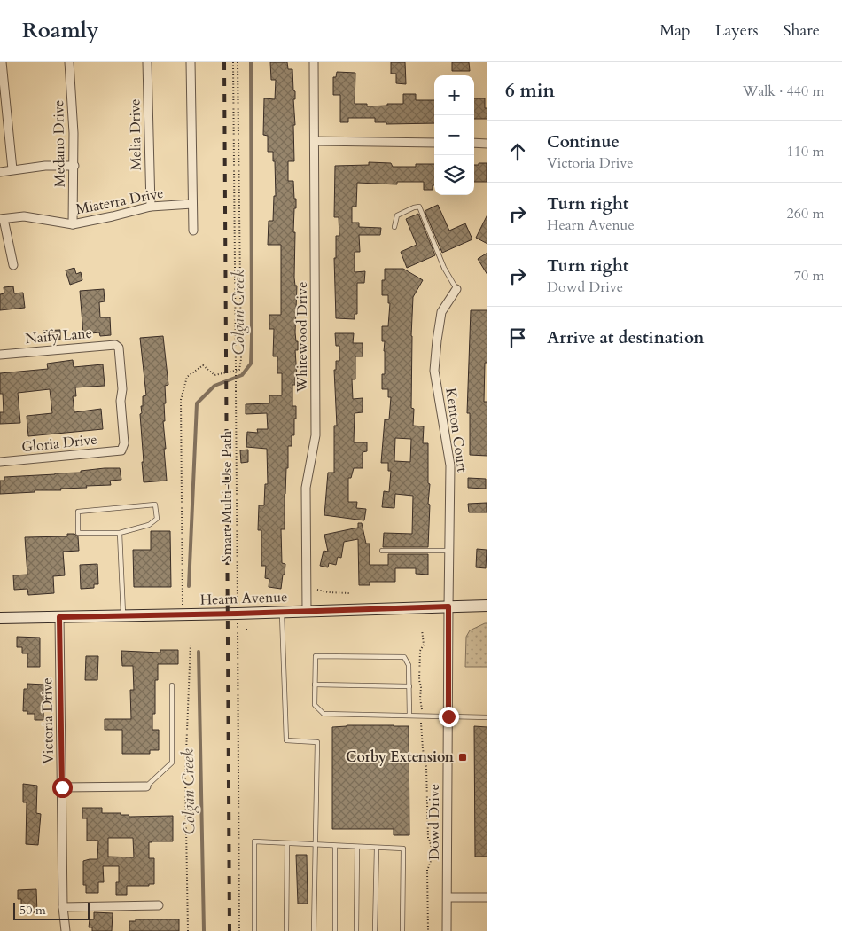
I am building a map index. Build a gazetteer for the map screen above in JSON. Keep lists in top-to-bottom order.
{
  "streets": {
    "main road": ["Hearn Avenue"],
    "street": [
      "Melia Drive",
      "Medano Drive",
      "Miaterra Drive",
      "Naify Lane",
      "Whitewood Drive",
      "Kenton Court",
      "Gloria Drive",
      "Victoria Drive",
      "Dowd Drive"
    ],
    "path": ["Smart Multi-Use Path"]
  },
  "crossings": [
    ["Melia Drive", "Miaterra Drive"],
    ["Medano Drive", "Miaterra Drive"],
    ["Naify Lane", "Gloria Drive"],
    ["Whitewood Drive", "Hearn Avenue"],
    ["Kenton Court", "Hearn Avenue"],
    ["Kenton Court", "Dowd Drive"],
    ["Smart Multi-Use Path", "Hearn Avenue"],
    ["Hearn Avenue", "Victoria Drive"],
    ["Hearn Avenue", "Dowd Drive"]
  ],
  "water": ["Colgan Creek"],
  "places": {
    "transit": ["Corby Extension"]
  },
  "scale_bar": "50 m",
  "page": {
    "header": "Roamly",
    "nav": ["Map", "Layers", "Share"],
    "heading": ["6 min", "Walk · 440 m"],
    "map_buttons": ["+", "−"],
    "list": [
      ["Continue", "Victoria Drive", "110 m"],
      ["Turn right", "Hearn Avenue", "260 m"],
      ["Turn right", "Dowd Drive", "70 m"],
      "Arrive at destination"
    ],
    "scale": "50 m"
  }
}
